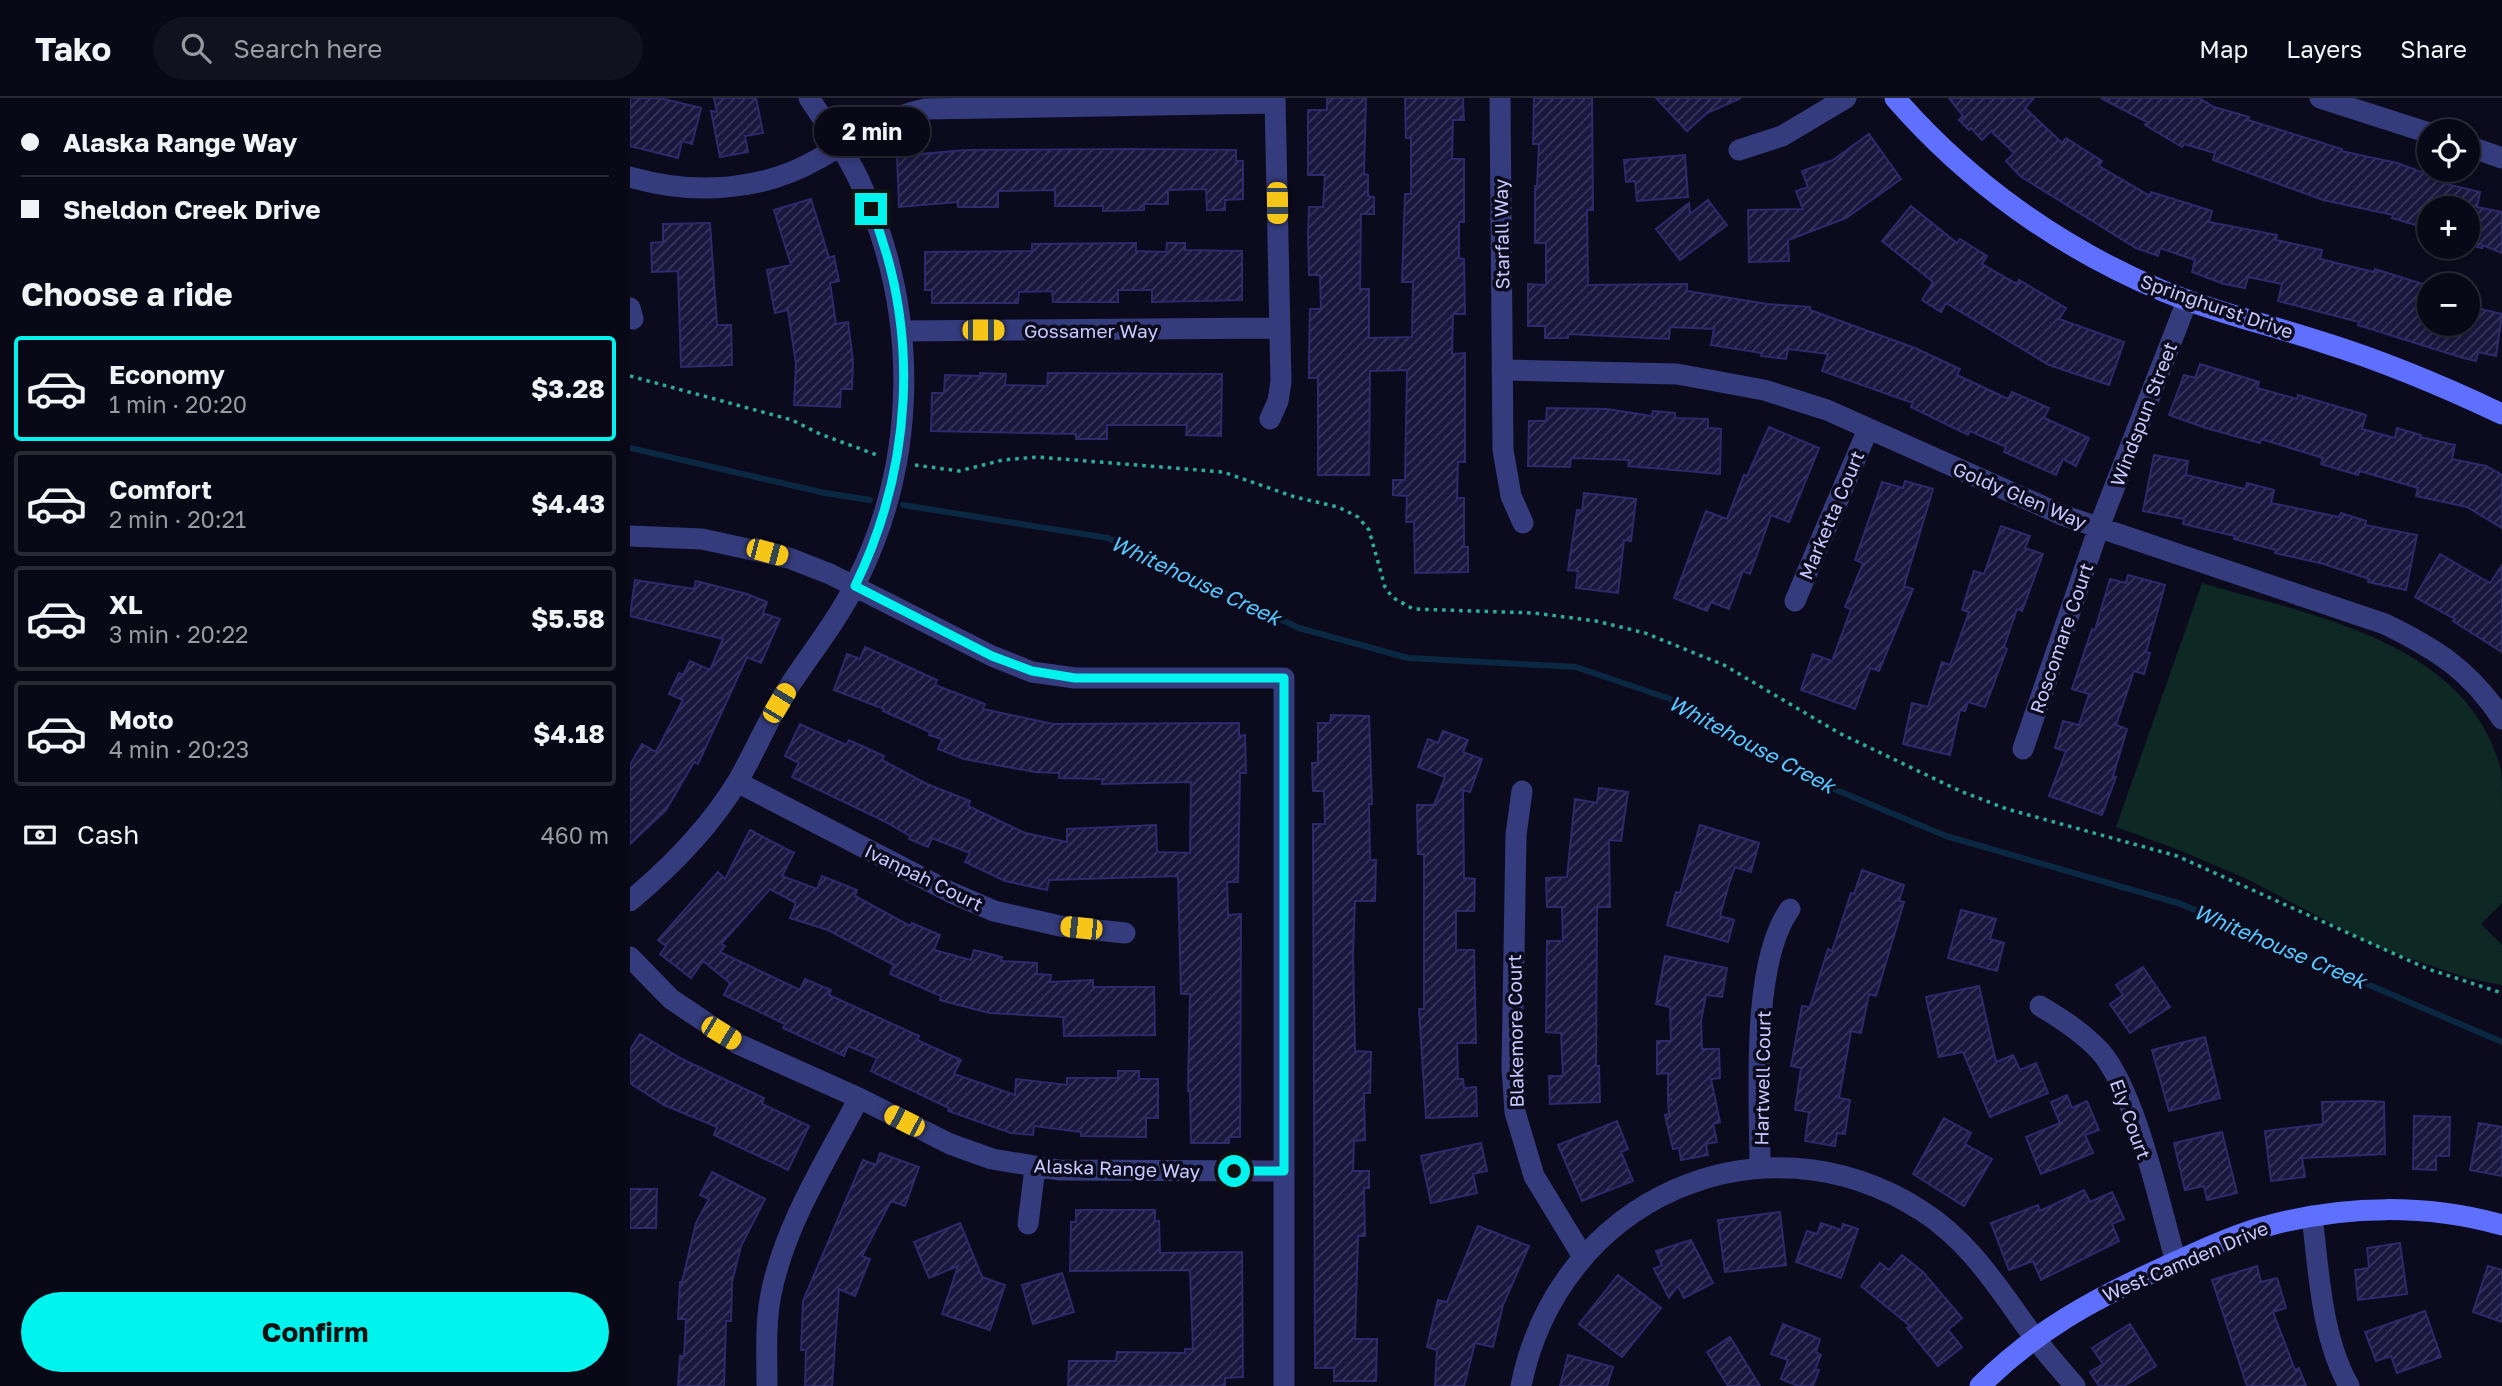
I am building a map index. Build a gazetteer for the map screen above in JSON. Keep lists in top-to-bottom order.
{
  "streets": {
    "street": [
      "Starfall Way",
      "Springhurst Drive",
      "Gossamer Way",
      "Windspun Street",
      "Goldy Glen Way",
      "Marketta Court",
      "Roscomare Court",
      "Ivanpah Court",
      "Blakemore Court",
      "Hartwell Court",
      "Ely Court",
      "Alaska Range Way",
      "West Camden Drive"
    ]
  },
  "crossings": [
    ["Starfall Way", "Goldy Glen Way"],
    ["Springhurst Drive", "Windspun Street"],
    ["Windspun Street", "Goldy Glen Way"],
    ["Windspun Street", "Roscomare Court"],
    ["Goldy Glen Way", "Marketta Court"],
    ["Goldy Glen Way", "Roscomare Court"],
    ["Ely Court", "West Camden Drive"]
  ],
  "water": ["Whitehouse Creek"],
  "page": {
    "header": "Tako",
    "search": "Search here",
    "nav": ["Map", "Layers", "Share"],
    "banner": ["Alaska Range Way", "Sheldon Creek Drive"],
    "bubble": "2 min",
    "map_buttons": ["+", "−"],
    "heading": "Choose a ride",
    "list": [
      {
        "name": "Economy",
        "note": "1 min · 20:20",
        "value": "$3.28"
      },
      {
        "name": "Comfort",
        "note": "2 min · 20:21",
        "value": "$4.43"
      },
      {
        "name": "XL",
        "note": "3 min · 20:22",
        "value": "$5.58"
      },
      {
        "name": "Moto",
        "note": "4 min · 20:23",
        "value": "$4.18"
      }
    ],
    "pay": ["Cash", "460 m"],
    "buttons": "Confirm"
  }
}
